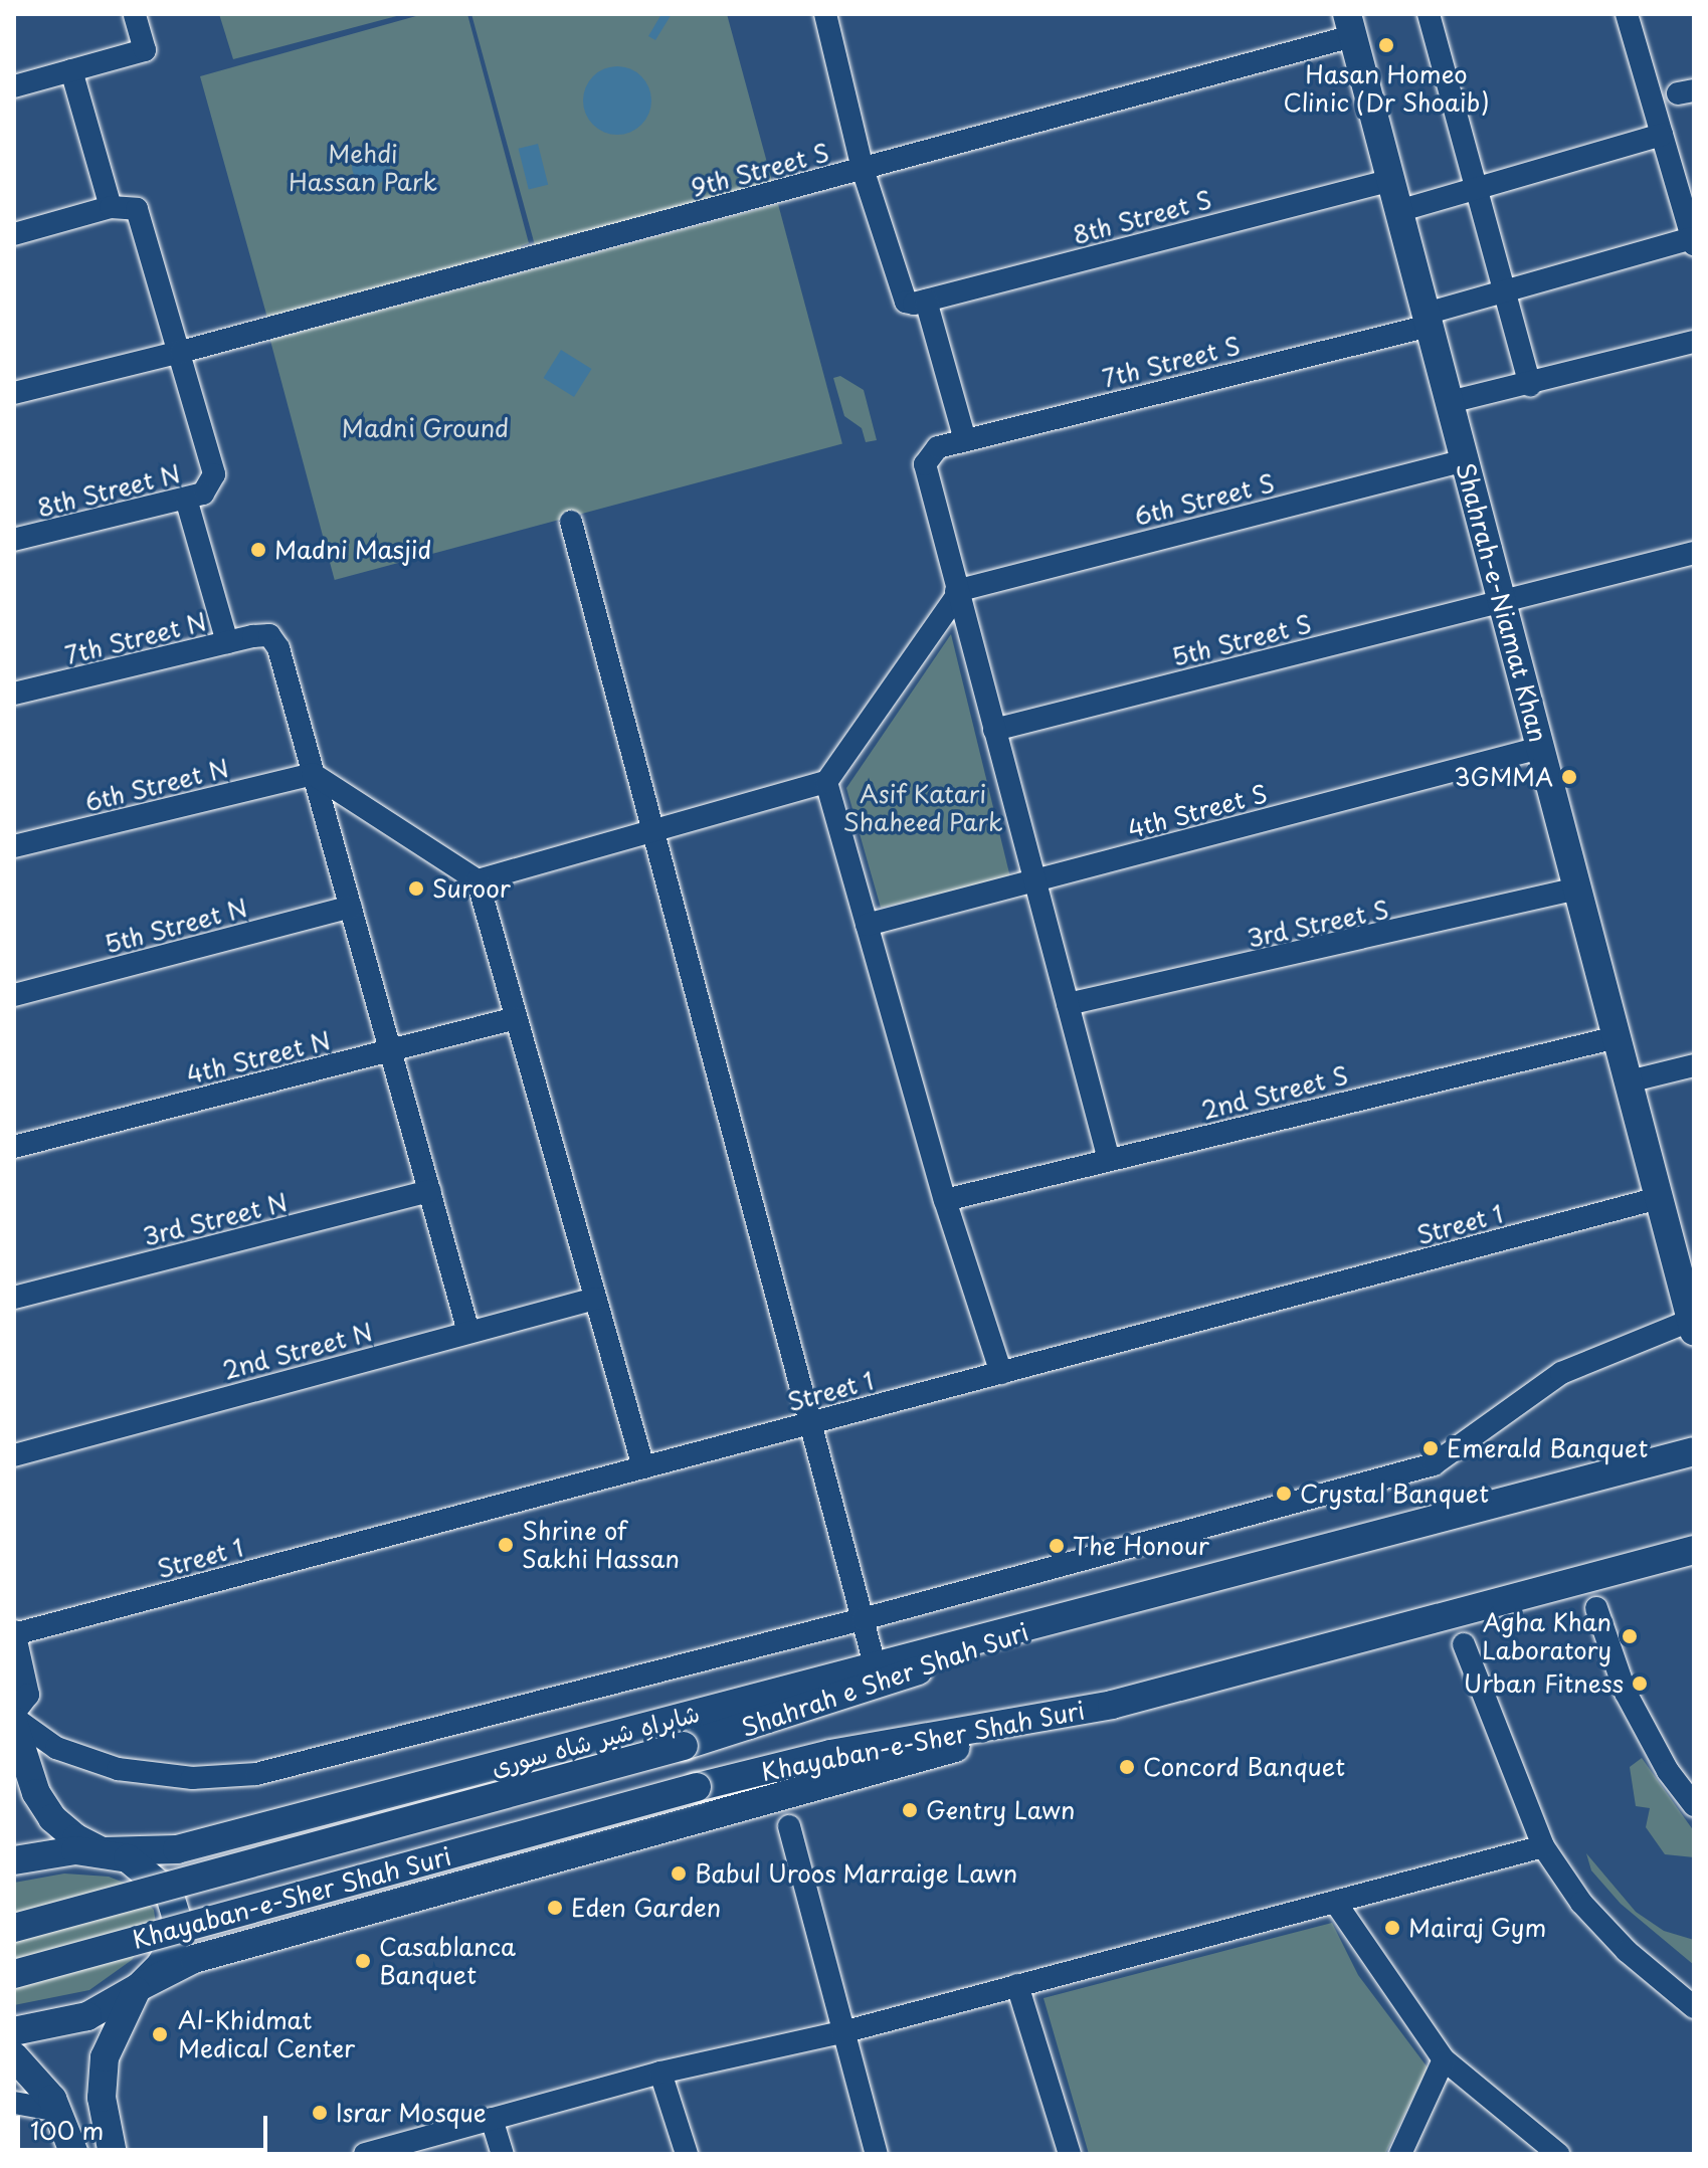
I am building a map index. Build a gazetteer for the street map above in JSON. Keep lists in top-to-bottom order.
{
  "streets": {
    "main road": [
      "Shahrah-e-Niamat Khan",
      "Shahrah e Sher Shah Suri",
      "شاہراہِ شیر شاہ سوری",
      "Khayaban-e-Sher Shah Suri"
    ],
    "street": [
      "9th Street S",
      "8th Street S",
      "7th Street S",
      "8th Street N",
      "6th Street S",
      "7th Street N",
      "5th Street S",
      "6th Street N",
      "4th Street S",
      "3rd Street S",
      "5th Street N",
      "4th Street N",
      "2nd Street S",
      "3rd Street N",
      "Street 1",
      "2nd Street N"
    ]
  },
  "crossings": [
    ["9th Street S", "8th Street N"],
    ["9th Street S", "Shahrah-e-Niamat Khan"],
    ["8th Street S", "Shahrah-e-Niamat Khan"],
    ["7th Street S", "6th Street S"],
    ["7th Street S", "Shahrah-e-Niamat Khan"],
    ["6th Street S", "Shahrah-e-Niamat Khan"],
    ["Shahrah-e-Niamat Khan", "5th Street S"],
    ["Shahrah-e-Niamat Khan", "4th Street S"],
    ["Shahrah-e-Niamat Khan", "3rd Street S"],
    ["Shahrah-e-Niamat Khan", "2nd Street S"],
    ["Shahrah-e-Niamat Khan", "Street 1"],
    ["7th Street N", "6th Street N"],
    ["Shahrah e Sher Shah Suri", "شاہراہِ شیر شاہ سوری"],
    ["Shahrah e Sher Shah Suri", "Khayaban-e-Sher Shah Suri"]
  ],
  "parks": ["Mehdi Hassan Park", "Madni Ground", "Asif Katari Shaheed Park"],
  "places": [
    "Hasan Homeo Clinic (Dr Shoaib)",
    "Madni Masjid",
    "3GMMA",
    "Suroor",
    "Emerald Banquet",
    "Crystal Banquet",
    "Shrine of Sakhi Hassan",
    "The Honour",
    "Agha Khan Laboratory",
    "Urban Fitness",
    "Concord Banquet",
    "Gentry Lawn",
    "Babul Uroos Marraige Lawn",
    "Eden Garden",
    "Mairaj Gym",
    "Casablanca Banquet",
    "Al-Khidmat Medical Center",
    "Israr Mosque"
  ],
  "scale_bar": "100 m"
}
